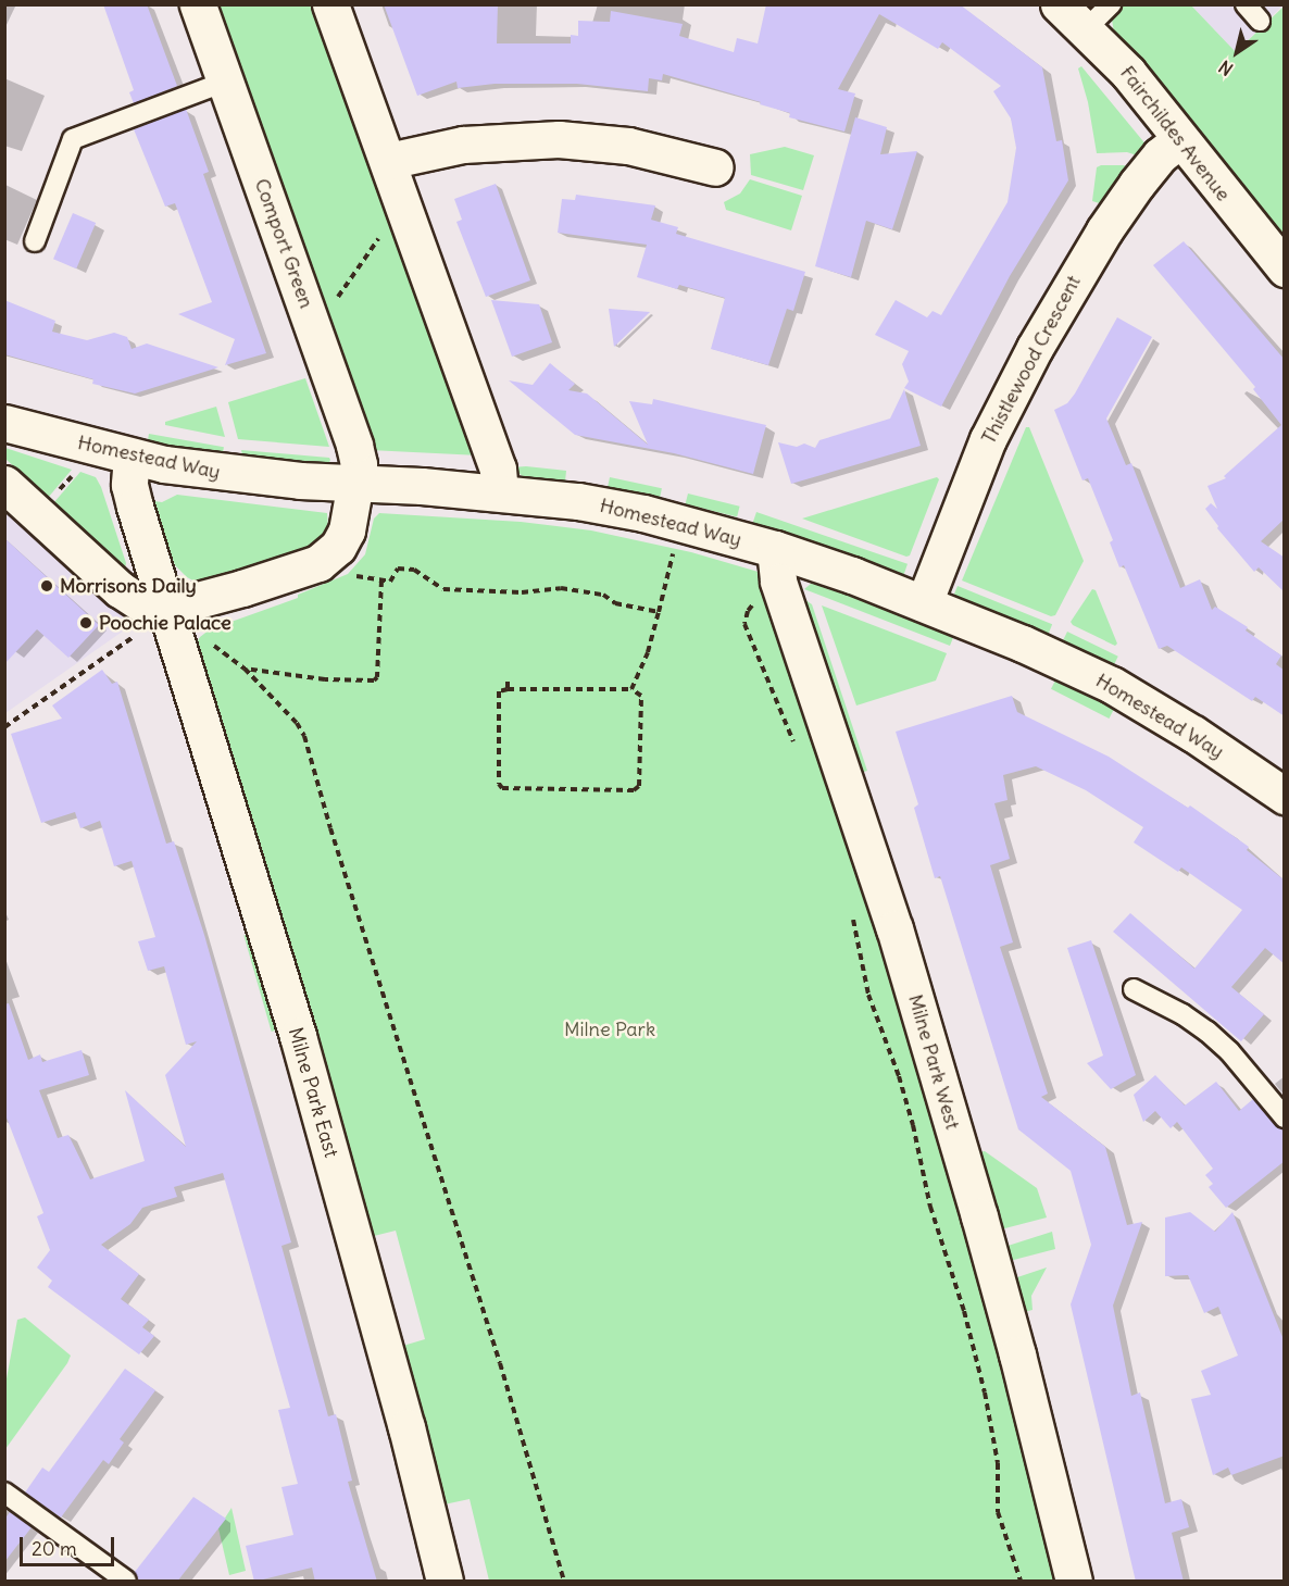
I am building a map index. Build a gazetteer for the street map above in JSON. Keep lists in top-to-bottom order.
{
  "streets": {
    "street": [
      "Fairchildes Avenue",
      "Comport Green",
      "Thistlewood Crescent",
      "Homestead Way",
      "Milne Park West",
      "Milne Park East"
    ]
  },
  "crossings": [
    ["Fairchildes Avenue", "Thistlewood Crescent"],
    ["Comport Green", "Homestead Way"],
    ["Thistlewood Crescent", "Homestead Way"],
    ["Homestead Way", "Milne Park West"],
    ["Homestead Way", "Milne Park East"]
  ],
  "parks": ["Milne Park"],
  "places": ["Morrisons Daily", "Poochie Palace"],
  "scale_bar": "20 m",
  "north": "bottom left"
}
